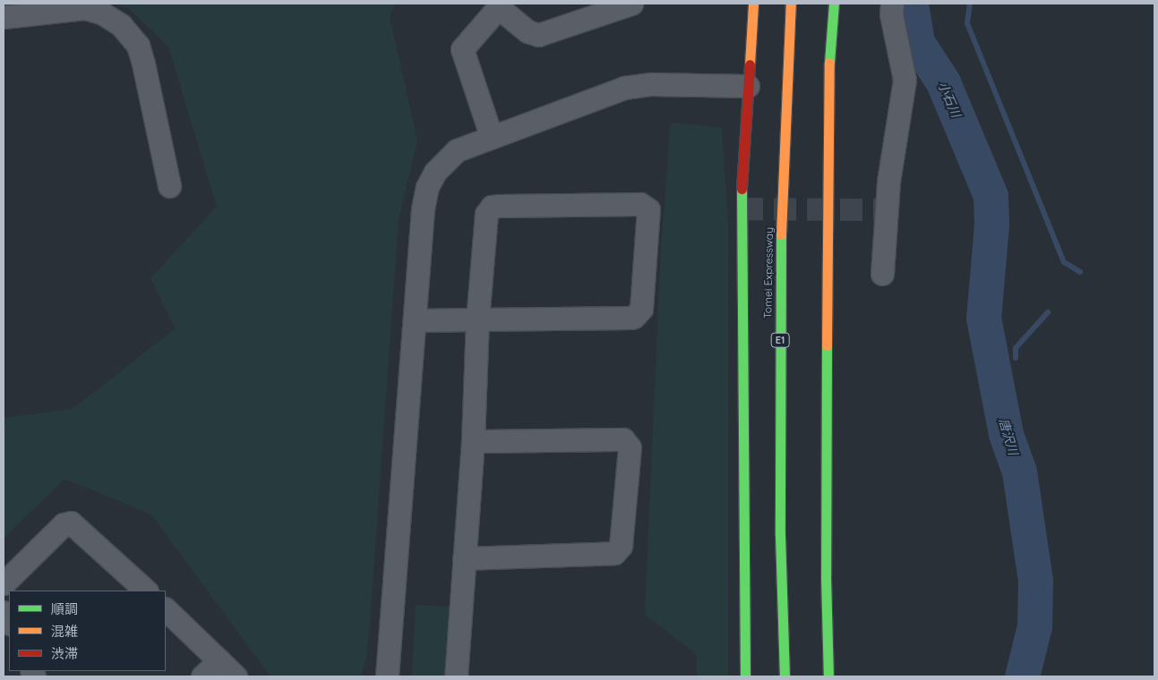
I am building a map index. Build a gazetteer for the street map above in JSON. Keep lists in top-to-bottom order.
{
  "streets": {
    "main road": ["Tomei Expressway", "E1"]
  },
  "water": ["小石川", "唐沢川"],
  "legend": ["順調", "混雑", "渋滞"]
}
